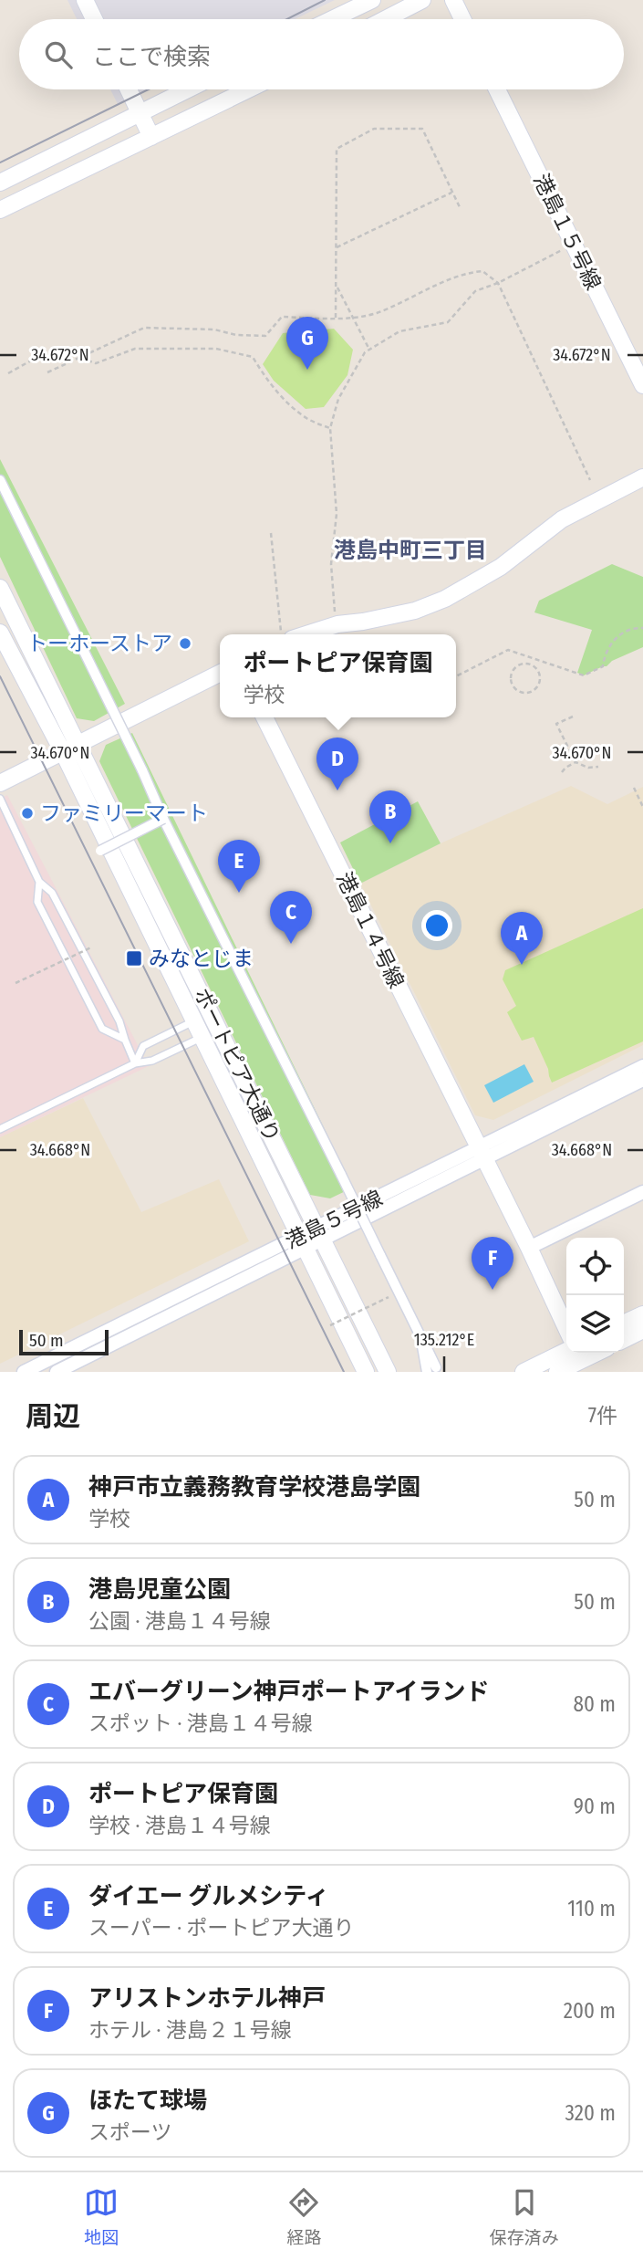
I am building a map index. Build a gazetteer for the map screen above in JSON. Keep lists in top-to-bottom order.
{
  "streets": {
    "street": [
      "港島１５号線",
      "港島１４号線",
      "ポートピア大通り",
      "港島５号線"
    ]
  },
  "crossings": [
    ["港島１４号線", "港島５号線"],
    ["ポートピア大通り", "港島５号線"]
  ],
  "districts": ["港島中町三丁目"],
  "places": {
    "other": ["トーホーストア", "ファミリーマート"],
    "transit": ["みなとじま"]
  },
  "scale_bar": "50 m",
  "page": {
    "search": "ここで検索",
    "pins": [
      "G",
      "D",
      "B",
      "E",
      "C",
      "A",
      "F"
    ],
    "popup": ["ポートピア保育園", "学校"],
    "scale": "50 m",
    "heading": ["周辺", "7件"],
    "list": [
      {
        "mark": "A",
        "name": "神戸市立義務教育学校港島学園",
        "note": "学校",
        "value": "50 m"
      },
      {
        "mark": "B",
        "name": "港島児童公園",
        "note": "公園 · 港島１４号線",
        "value": "50 m"
      },
      {
        "mark": "C",
        "name": "エバーグリーン神戸ポートアイランド",
        "note": "スポット · 港島１４号線",
        "value": "80 m"
      },
      {
        "mark": "D",
        "name": "ポートピア保育園",
        "note": "学校 · 港島１４号線",
        "value": "90 m"
      },
      {
        "mark": "E",
        "name": "ダイエー グルメシティ",
        "note": "スーパー · ポートピア大通り",
        "value": "110 m"
      },
      {
        "mark": "F",
        "name": "アリストンホテル神戸",
        "note": "ホテル · 港島２１号線",
        "value": "200 m"
      },
      {
        "mark": "G",
        "name": "ほたて球場",
        "note": "スポーツ",
        "value": "320 m"
      }
    ],
    "nav": ["地図", "経路", "保存済み"]
  },
  "coordinates": [
    "34.672°N",
    "34.670°N",
    "34.668°N",
    "135.212°E"
  ]
}
